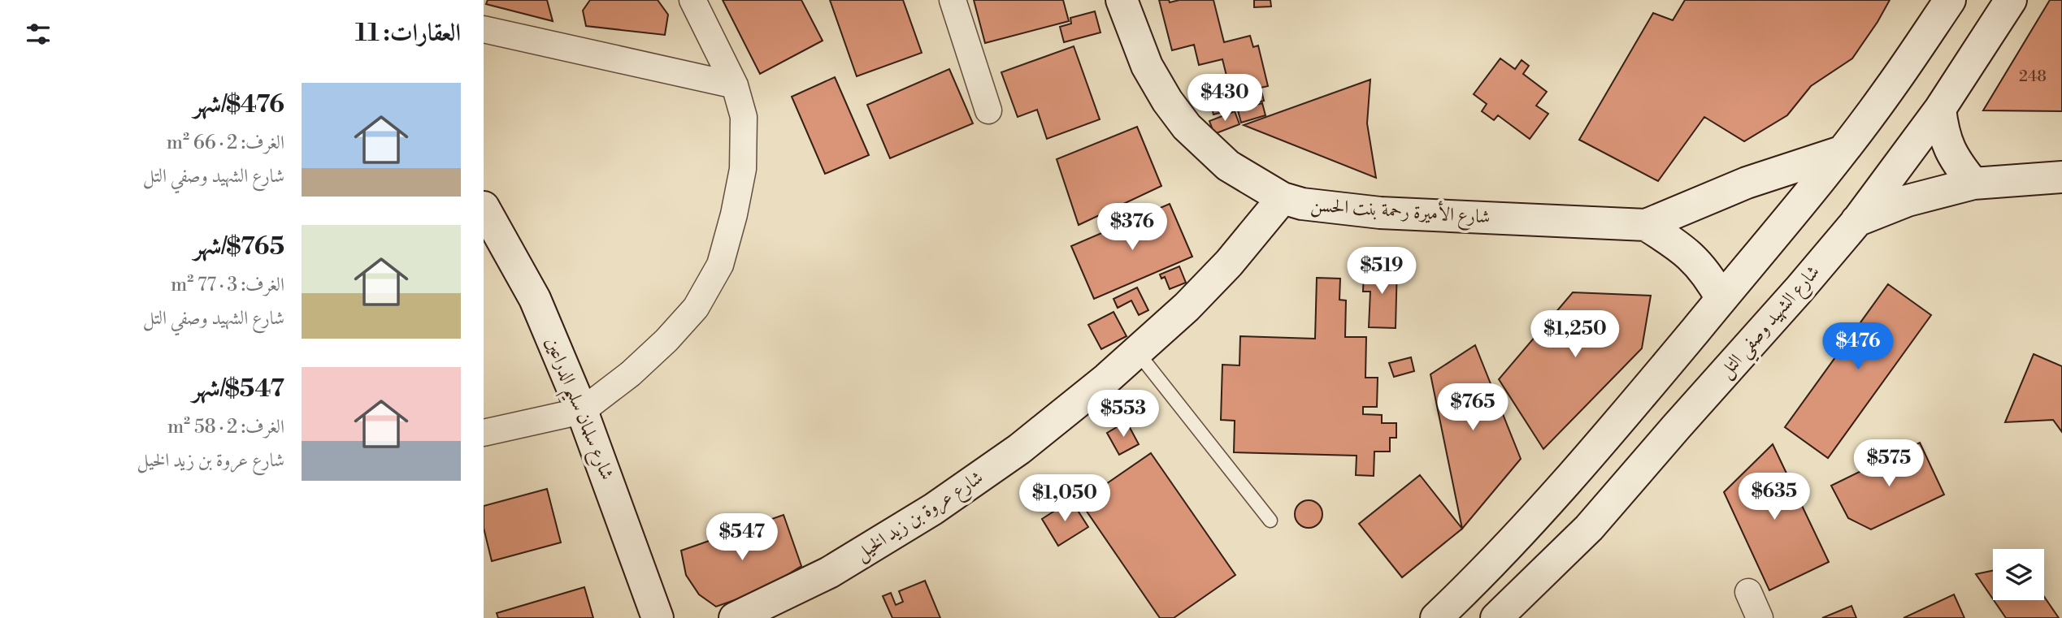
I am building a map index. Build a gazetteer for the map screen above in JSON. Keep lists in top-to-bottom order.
{
  "streets": {
    "street": [
      "شارع الأميرة رحمة بنت الحسن",
      "شارع الشهيد وصفي التل",
      "شارع سلمان سليم الدراعين",
      "شارع عروة بن زيد الخيل"
    ]
  },
  "crossings": [
    ["شارع الأميرة رحمة بنت الحسن", "شارع عروة بن زيد الخيل"]
  ],
  "house_numbers": ["248"],
  "page": {
    "heading": "العقارات: 11",
    "list": [
      {
        "name": "$476/شهر",
        "note": "الغرف: 2 · 66 m² · شارع الشهيد وصفي التل"
      },
      {
        "name": "$765/شهر",
        "note": "الغرف: 3 · 77 m² · شارع الشهيد وصفي التل"
      },
      {
        "name": "$547/شهر",
        "note": "الغرف: 2 · 58 m² · شارع عروة بن زيد الخيل"
      }
    ],
    "price": [
      "$430",
      "$376",
      "$519",
      "$1,250",
      "$476",
      "$765",
      "$553",
      "$575",
      "$635",
      "$1,050",
      "$547"
    ]
  }
}
